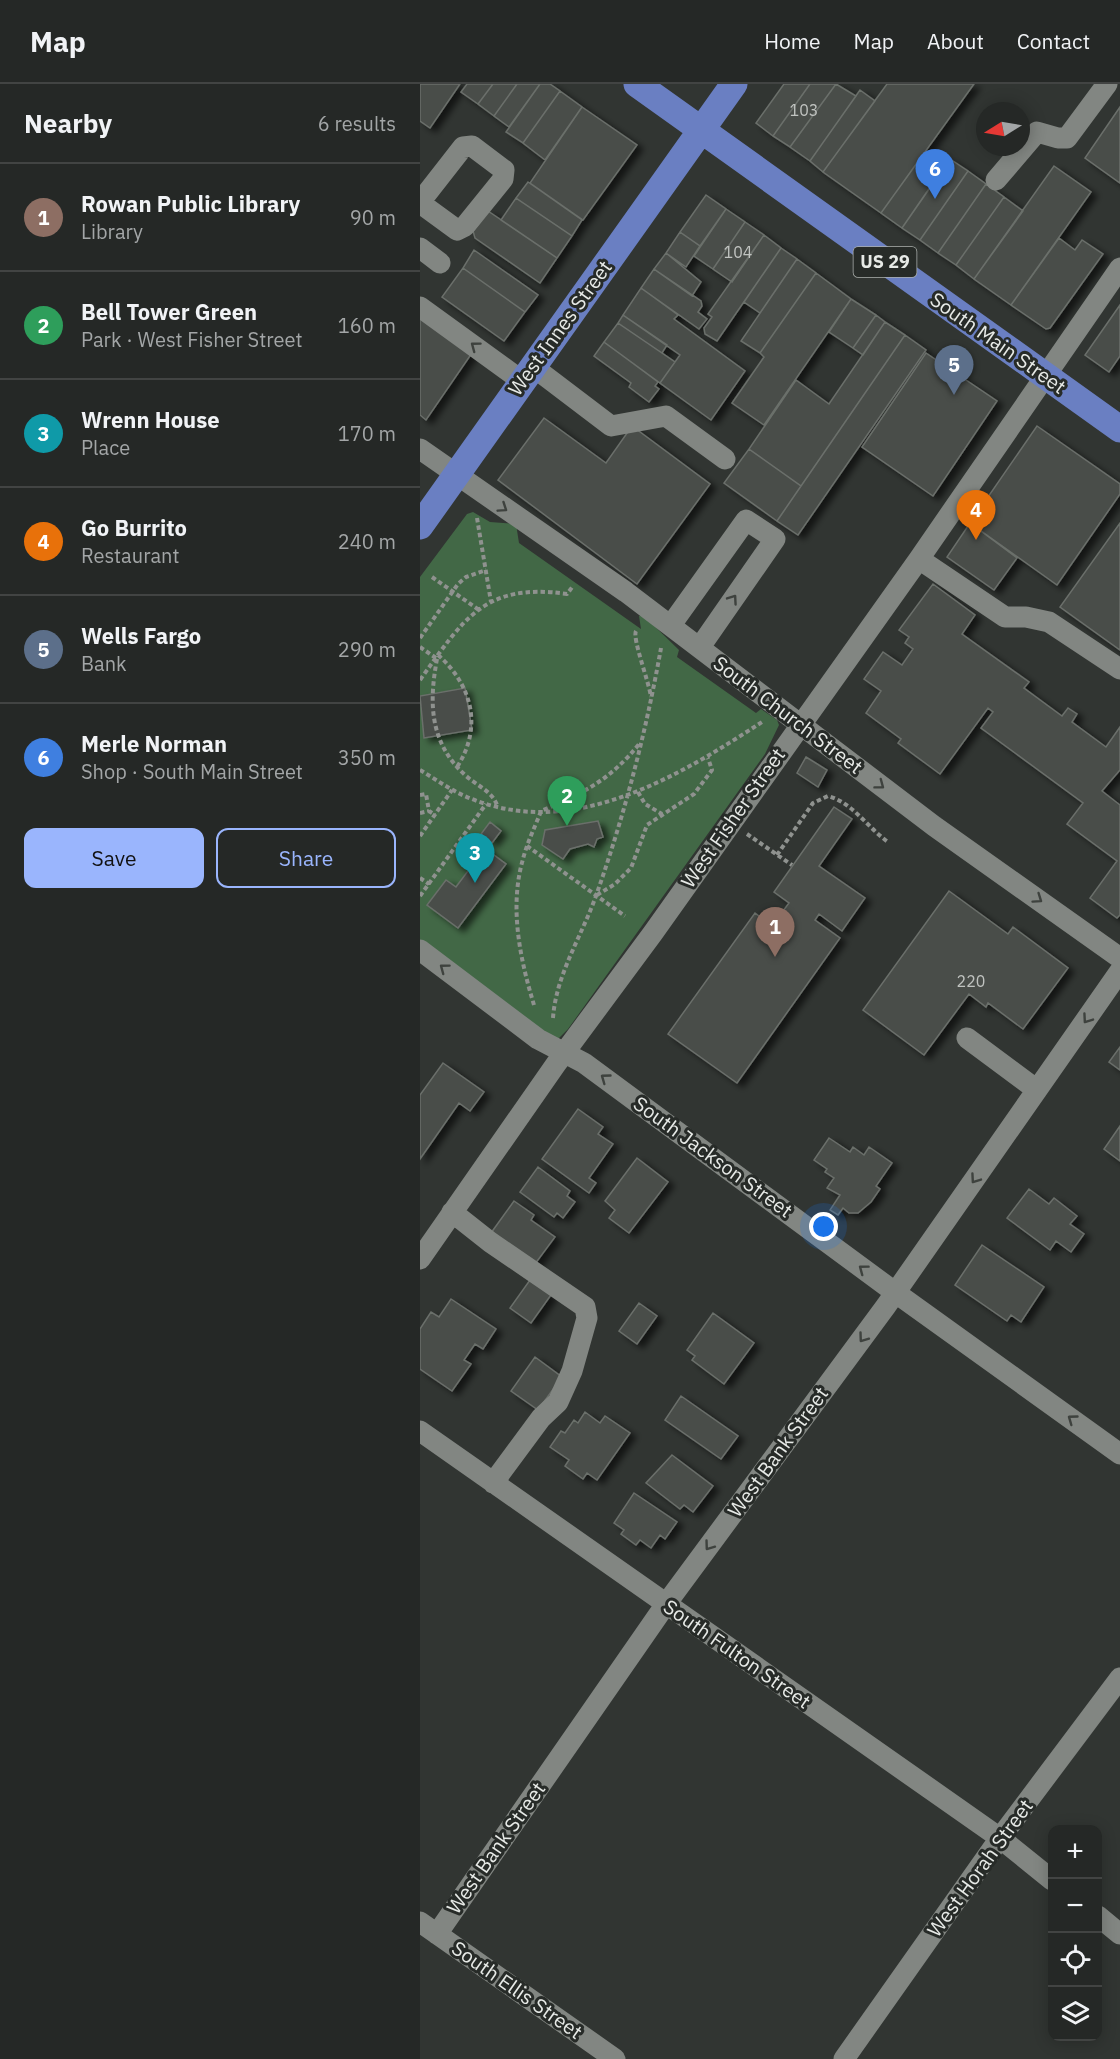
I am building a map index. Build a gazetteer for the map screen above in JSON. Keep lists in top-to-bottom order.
{
  "streets": {
    "main road": ["US 29", "West Innes Street", "South Main Street"],
    "street": [
      "South Church Street",
      "West Fisher Street",
      "South Jackson Street",
      "West Bank Street",
      "South Fulton Street",
      "West Horah Street",
      "South Ellis Street"
    ]
  },
  "crossings": [
    ["US 29", "West Innes Street"],
    ["US 29", "South Main Street"],
    ["West Innes Street", "South Main Street"],
    ["West Innes Street", "South Church Street"],
    ["South Main Street", "West Fisher Street"],
    ["South Church Street", "West Fisher Street"],
    ["West Fisher Street", "South Jackson Street"],
    ["South Jackson Street", "West Bank Street"],
    ["West Bank Street", "South Fulton Street"],
    ["West Bank Street", "South Ellis Street"],
    ["South Fulton Street", "West Horah Street"]
  ],
  "one_way": ["South Jackson Street", "West Bank Street"],
  "house_numbers": ["103", "104", "220"],
  "north": "left",
  "page": {
    "header": "Map",
    "nav": [
      "Home",
      "Map",
      "About",
      "Contact"
    ],
    "heading": ["Nearby", "6 results"],
    "pins": [
      "6",
      "5",
      "4",
      "2",
      "3",
      "1"
    ],
    "list": [
      {
        "mark": "1",
        "name": "Rowan Public Library",
        "note": "Library",
        "value": "90 m"
      },
      {
        "mark": "2",
        "name": "Bell Tower Green",
        "note": "Park · West Fisher Street",
        "value": "160 m"
      },
      {
        "mark": "3",
        "name": "Wrenn House",
        "note": "Place",
        "value": "170 m"
      },
      {
        "mark": "4",
        "name": "Go Burrito",
        "note": "Restaurant",
        "value": "240 m"
      },
      {
        "mark": "5",
        "name": "Wells Fargo",
        "note": "Bank",
        "value": "290 m"
      },
      {
        "mark": "6",
        "name": "Merle Norman",
        "note": "Shop · South Main Street",
        "value": "350 m"
      }
    ],
    "buttons": ["Save", "Share"],
    "map_buttons": ["+", "−"]
  }
}
